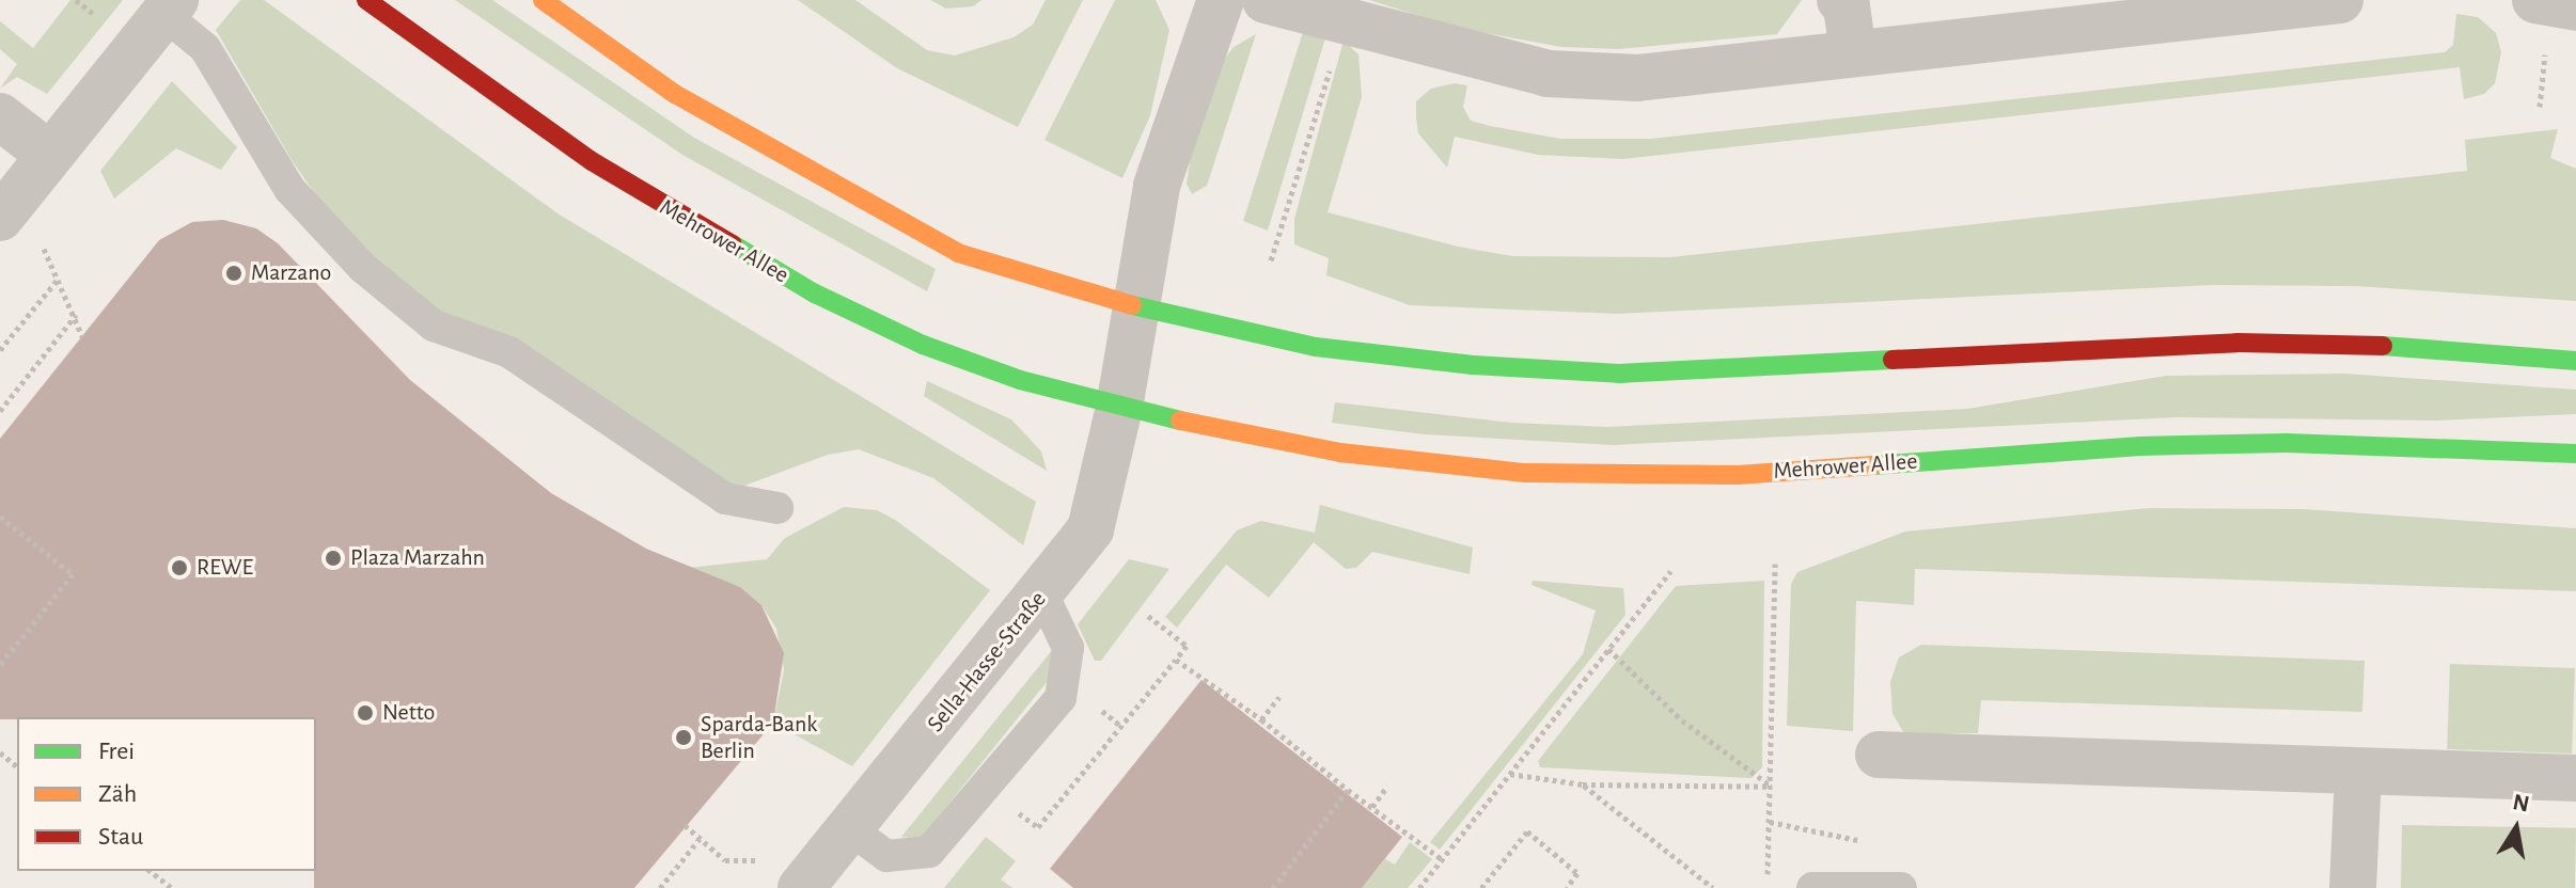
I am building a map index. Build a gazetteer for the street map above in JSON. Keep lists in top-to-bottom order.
{
  "streets": {
    "main road": ["Mehrower Allee"],
    "street": ["Sella-Hasse-Straße"]
  },
  "crossings": [
    ["Mehrower Allee", "Sella-Hasse-Straße"]
  ],
  "places": [
    "Marzano",
    "Plaza Marzahn",
    "REWE",
    "Netto",
    "Sparda-Bank Berlin"
  ],
  "legend": ["Frei", "Zäh", "Stau"],
  "north": "top"
}
